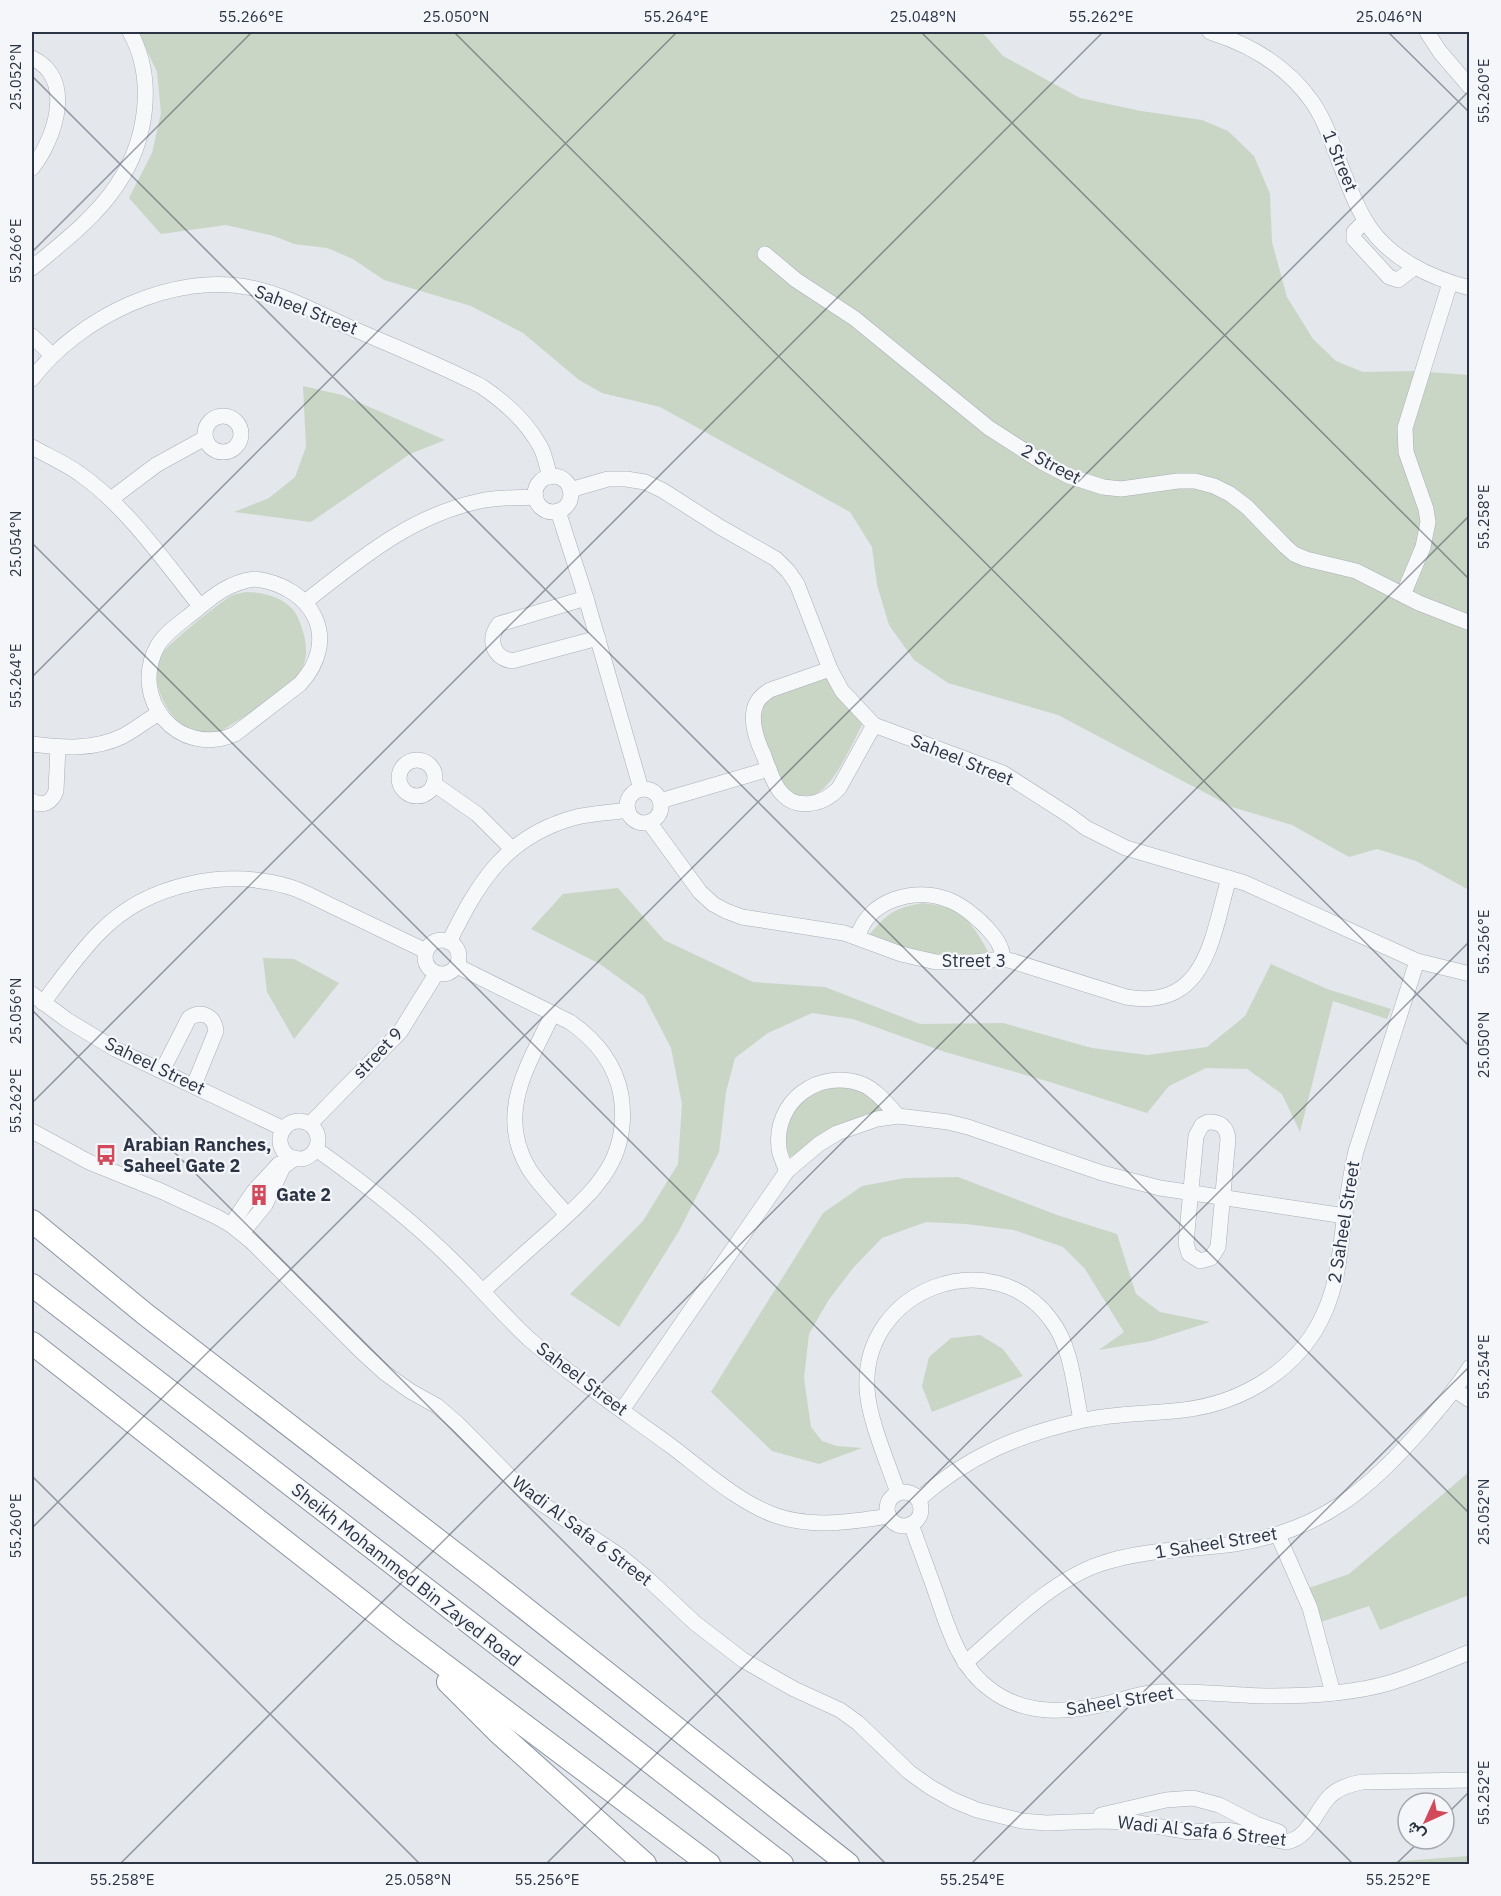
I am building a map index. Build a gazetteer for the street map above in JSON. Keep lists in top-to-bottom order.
{
  "streets": {
    "highway": ["Sheikh Mohammed Bin Zayed Road"],
    "street": [
      "1 Street",
      "Saheel Street",
      "2 Street",
      "Street 3",
      "street 9",
      "2 Saheel Street",
      "Wadi Al Safa 6 Street",
      "1 Saheel Street"
    ]
  },
  "crossings": [
    ["Saheel Street", "Street 3"],
    ["Saheel Street", "street 9"],
    ["Saheel Street", "2 Saheel Street"],
    ["Saheel Street", "1 Saheel Street"]
  ],
  "places": {
    "bus stop": ["Arabian Ranches, Saheel Gate 2"],
    "building": ["Gate 2"]
  },
  "north": "bottom left",
  "coordinates": [
    "55.266°E",
    "25.050°N",
    "55.264°E",
    "25.048°N",
    "55.262°E",
    "25.046°N",
    "25.052°N",
    "55.260°E",
    "55.258°E",
    "25.054°N",
    "55.256°E",
    "25.056°N",
    "55.254°E",
    "55.252°E",
    "25.058°N"
  ]
}
